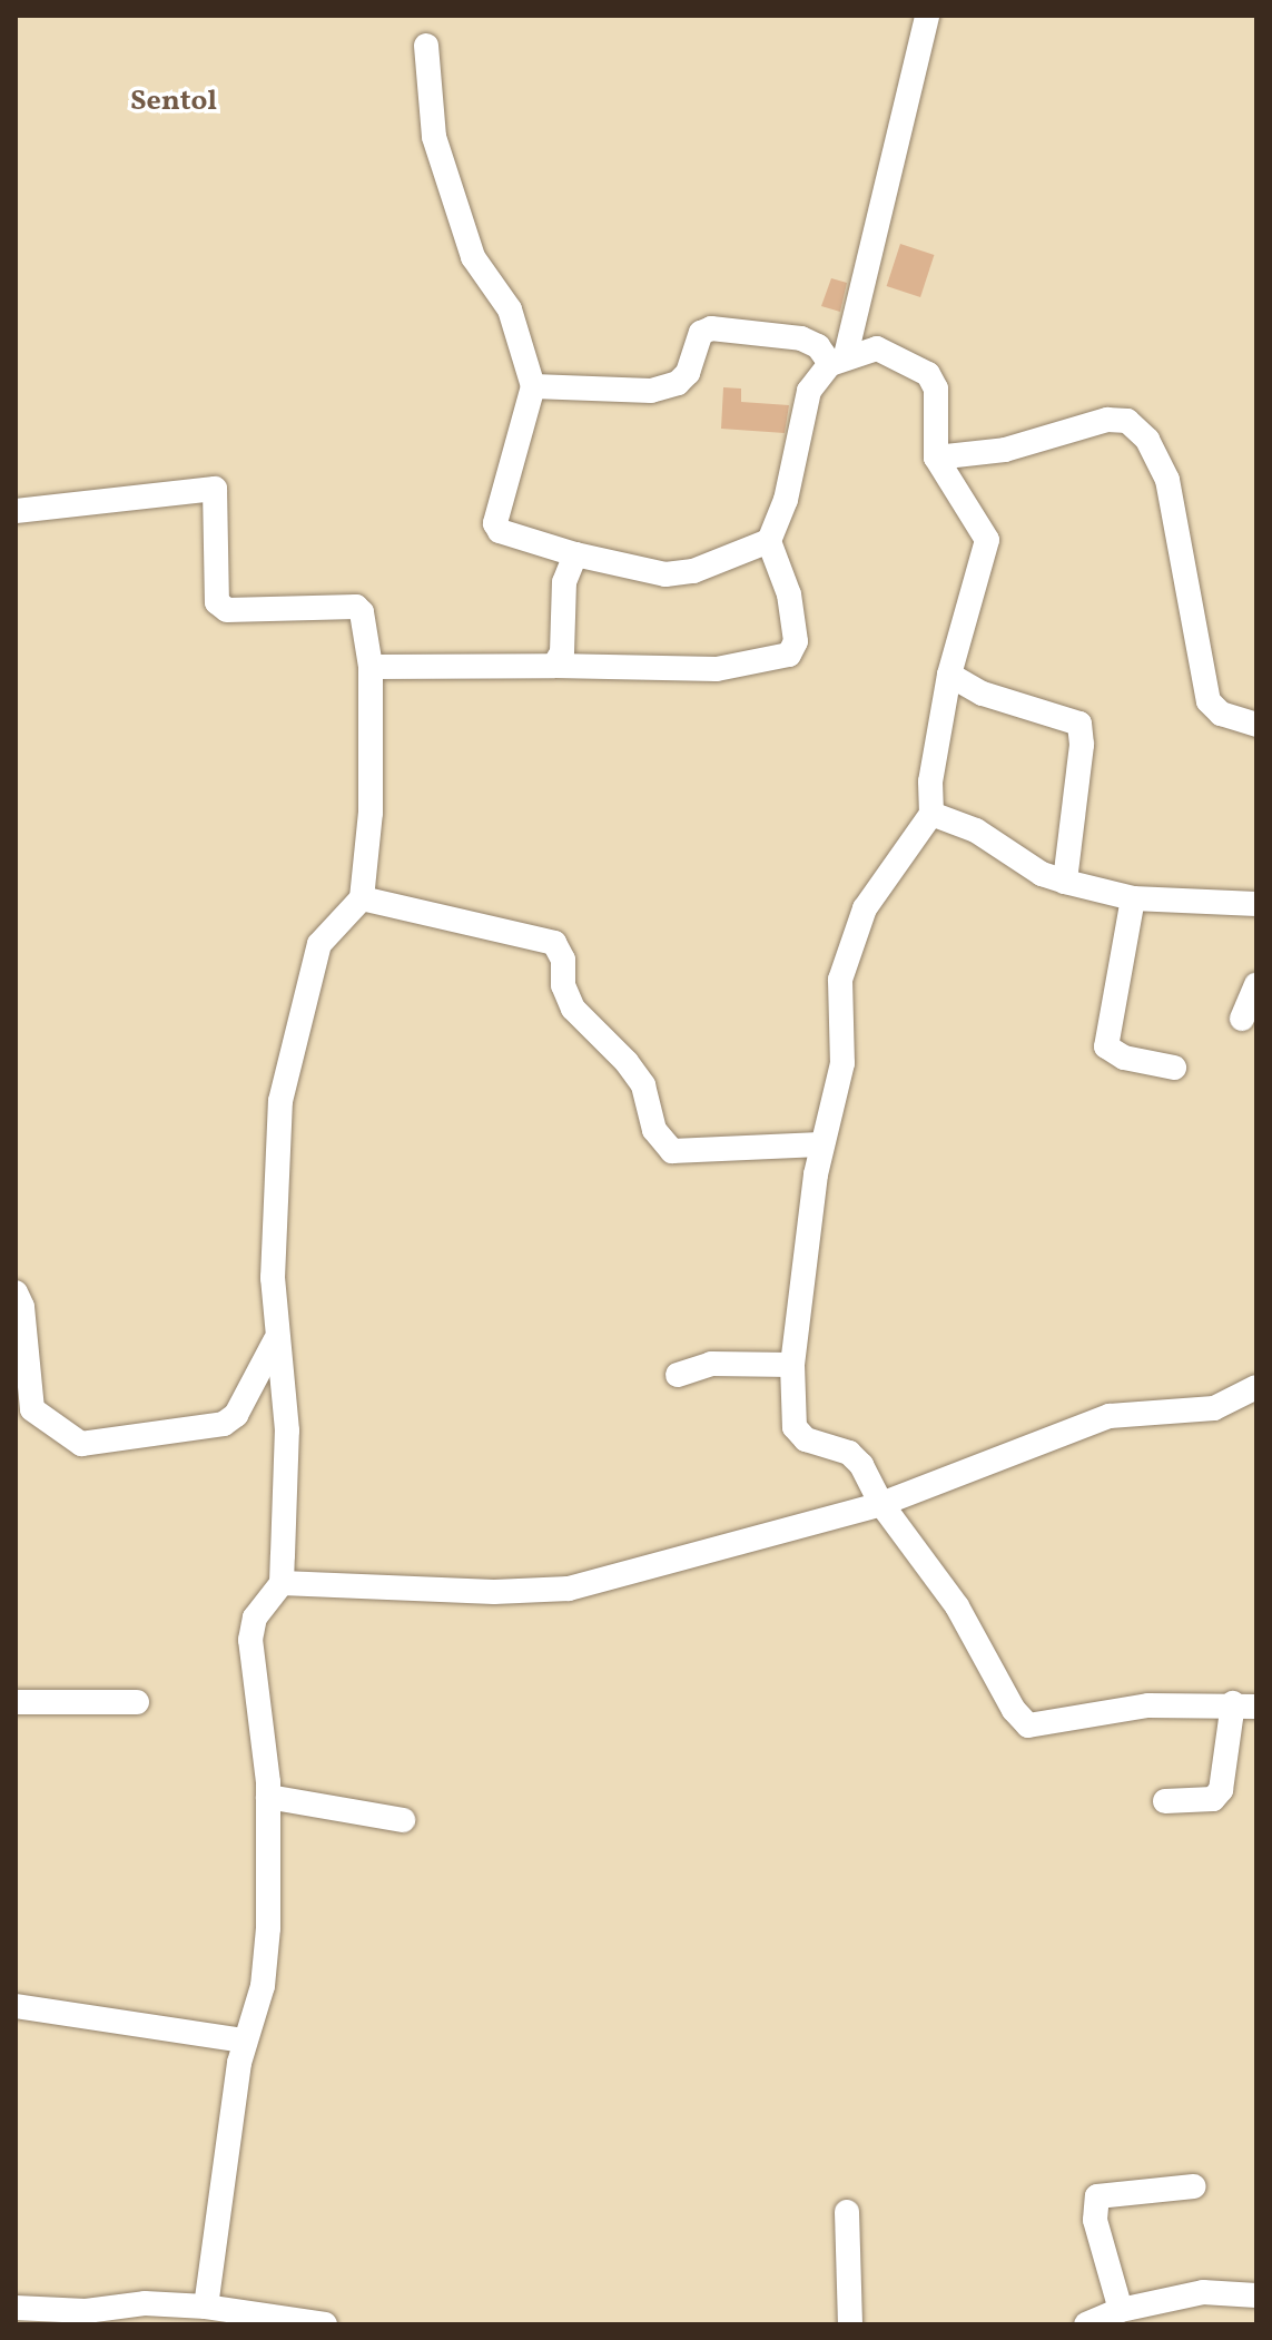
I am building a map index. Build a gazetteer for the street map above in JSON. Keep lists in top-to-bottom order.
{
  "districts": ["Sentol"]
}
